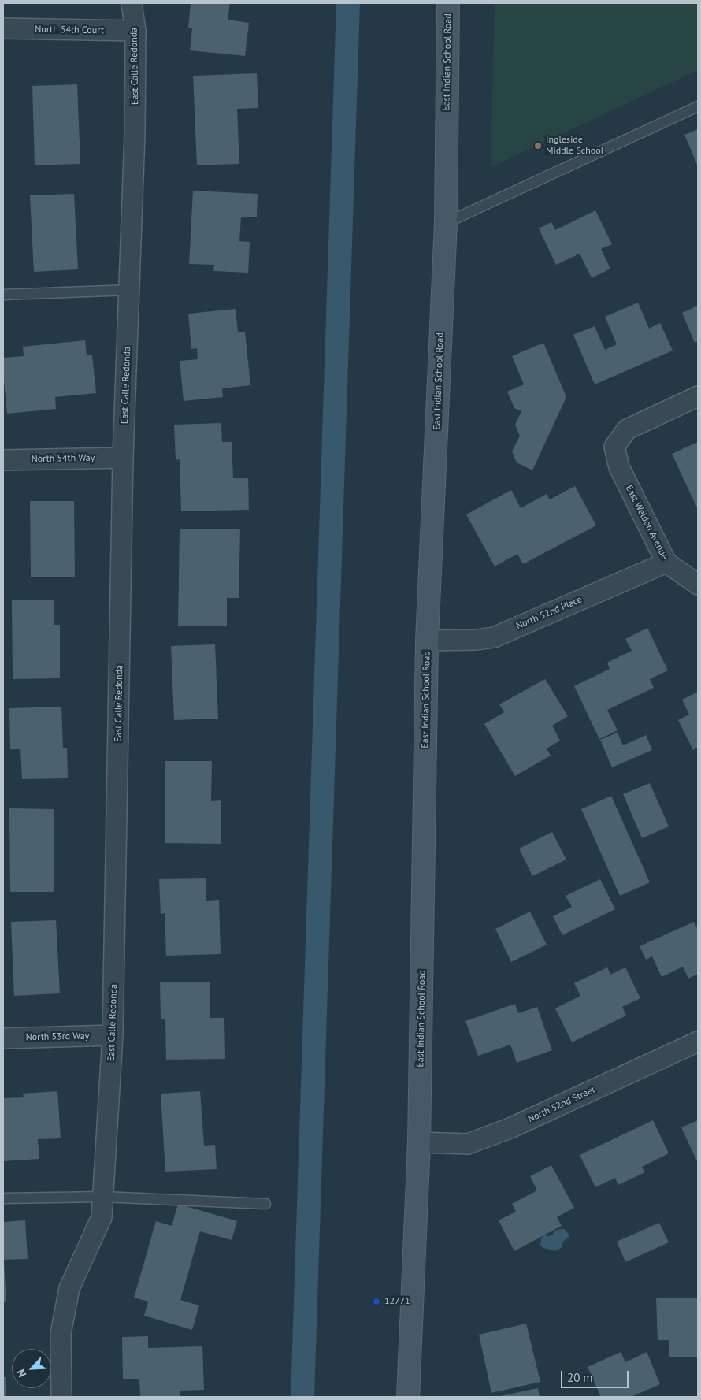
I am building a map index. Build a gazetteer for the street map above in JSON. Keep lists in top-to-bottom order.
{
  "streets": {
    "main road": ["East Indian School Road"],
    "street": [
      "North 54th Court",
      "East Calle Redonda",
      "North 54th Way",
      "East Weldon Avenue",
      "North 52nd Place",
      "North 53rd Way",
      "North 52nd Street"
    ]
  },
  "crossings": [
    ["North 54th Court", "East Calle Redonda"],
    ["East Indian School Road", "North 52nd Place"],
    ["East Indian School Road", "North 52nd Street"],
    ["East Calle Redonda", "North 54th Way"],
    ["East Calle Redonda", "North 53rd Way"],
    ["East Weldon Avenue", "North 52nd Place"]
  ],
  "places": ["Ingleside Middle School", "12771"],
  "scale_bar": "20 m",
  "north": "bottom left"
}
